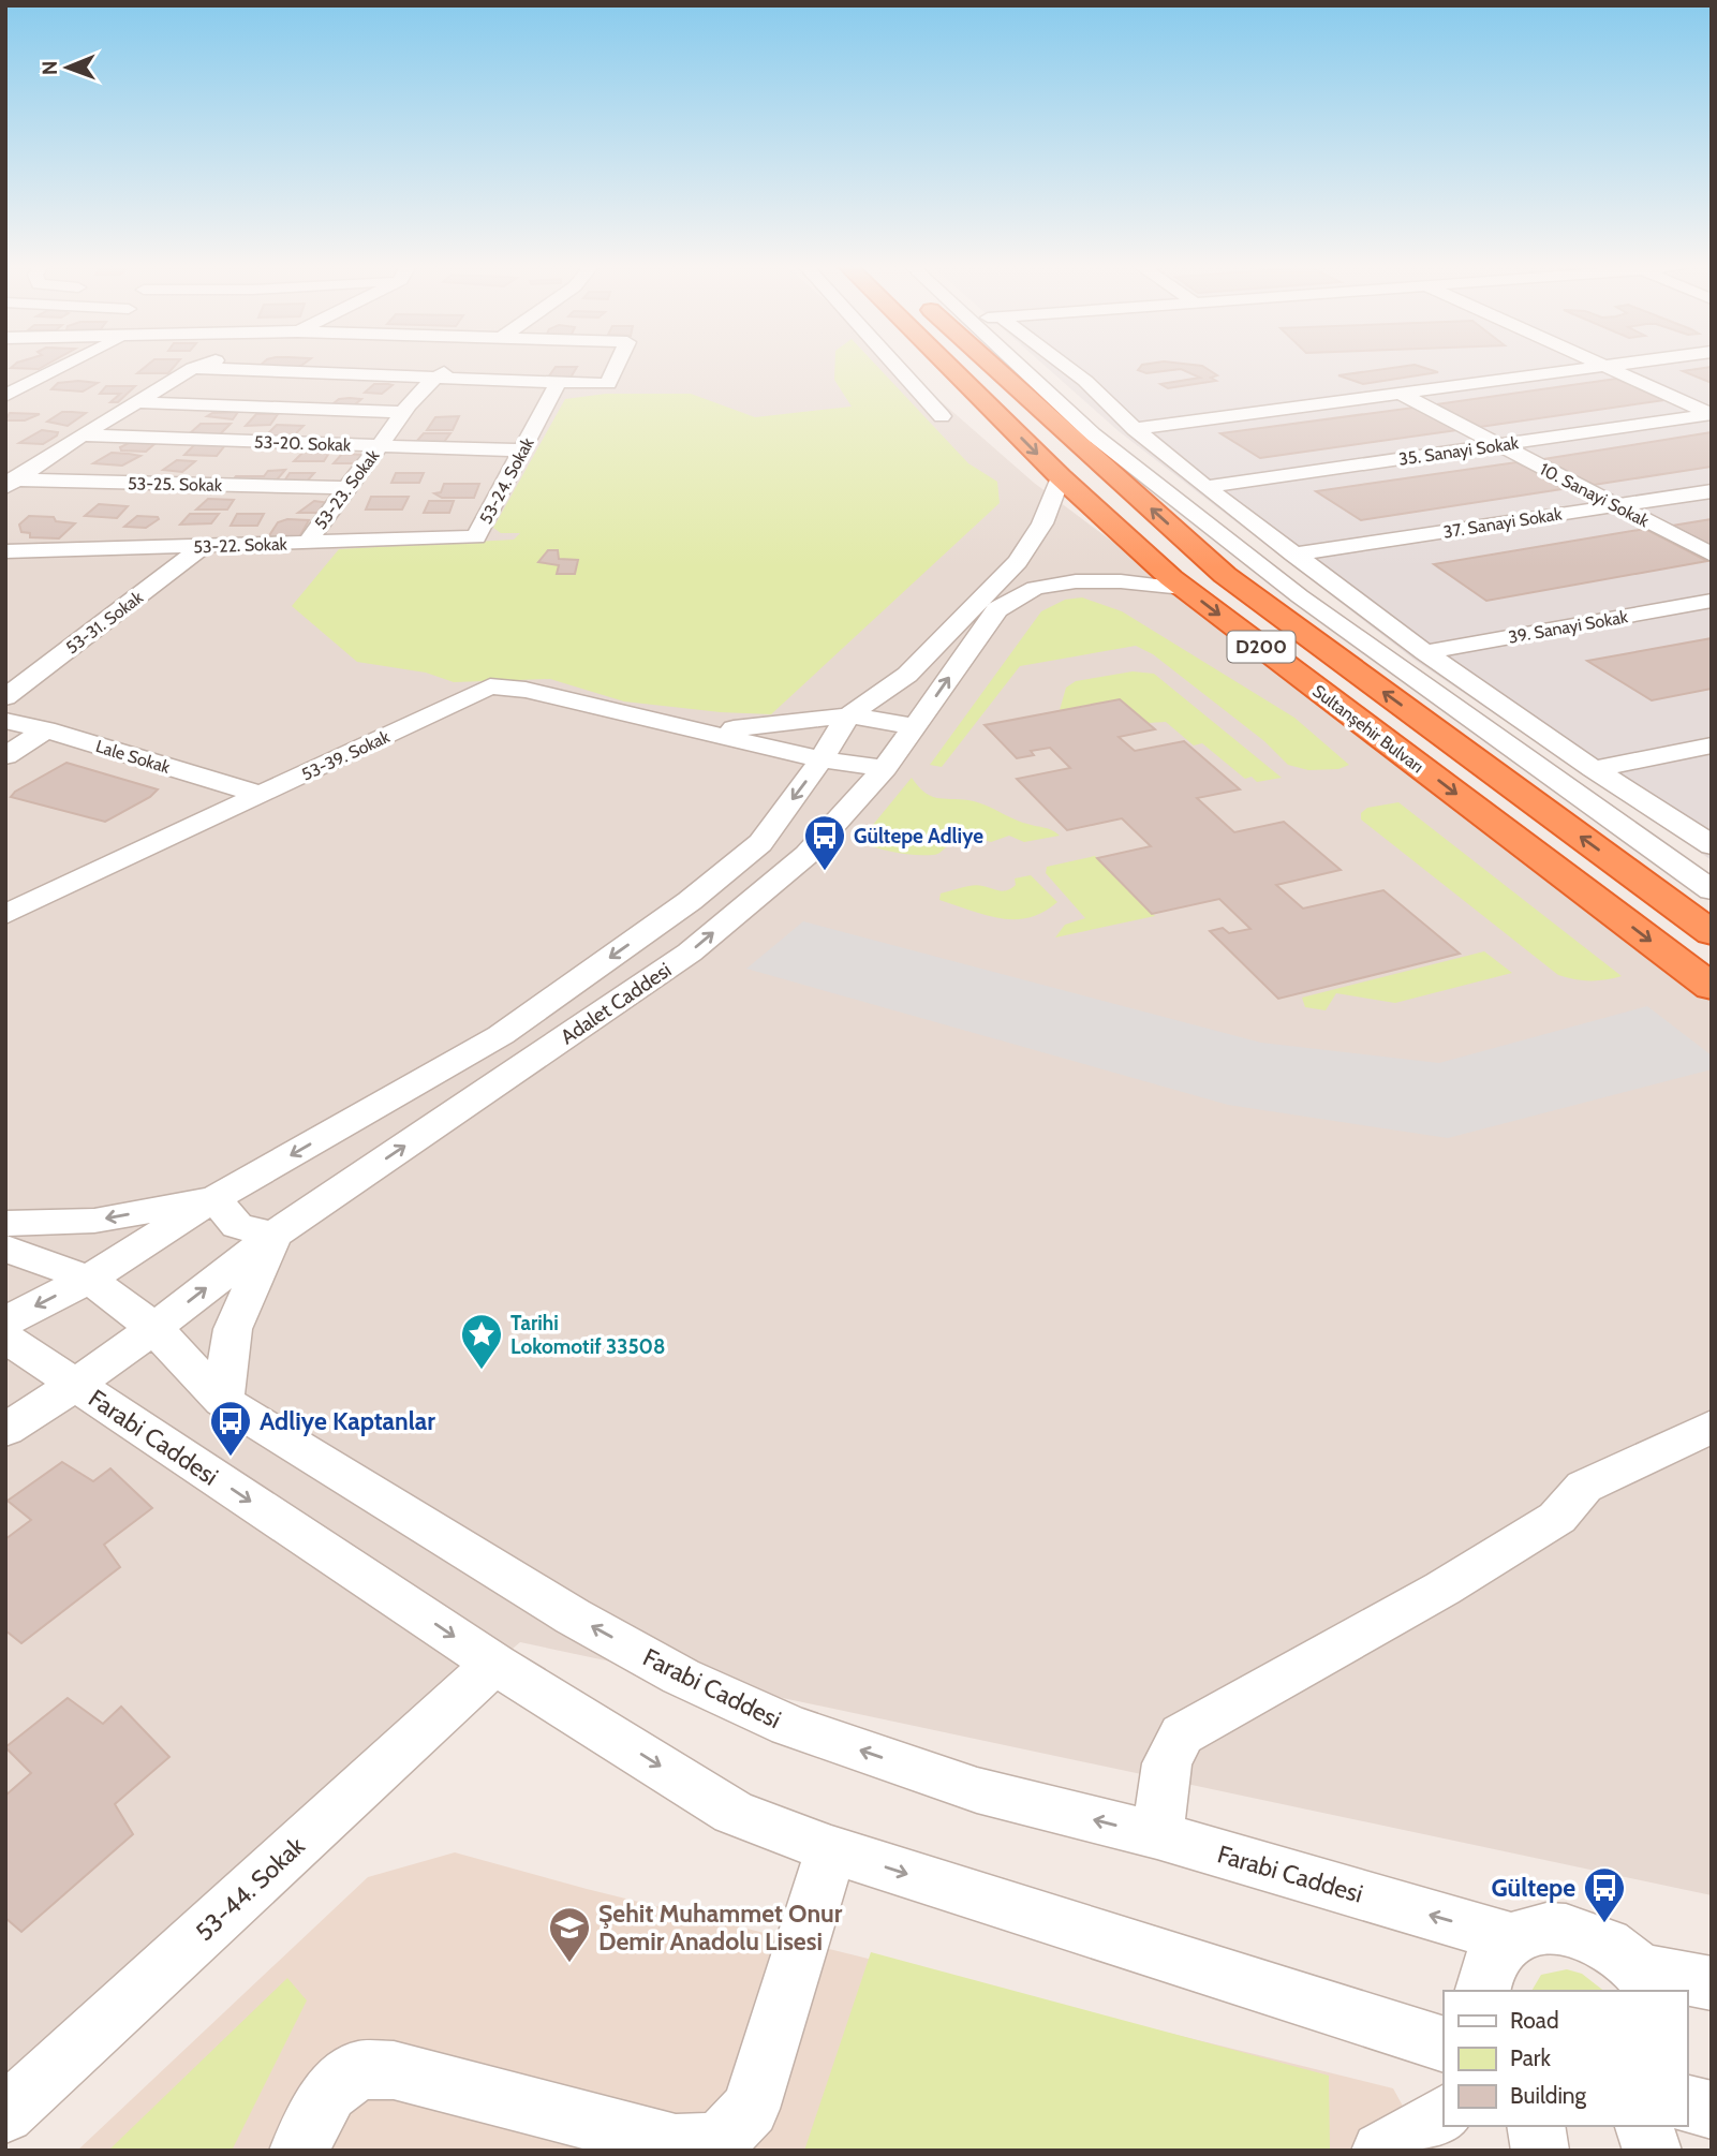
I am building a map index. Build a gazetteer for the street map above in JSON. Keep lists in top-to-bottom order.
{
  "streets": {
    "highway": ["D200", "Sultanşehir Bulvarı"],
    "street": [
      "53-20. Sokak",
      "35. Sanayi Sokak",
      "53-24. Sokak",
      "53-25. Sokak",
      "53-23. Sokak",
      "10. Sanayi Sokak",
      "37. Sanayi Sokak",
      "53-22. Sokak",
      "53-31. Sokak",
      "39. Sanayi Sokak",
      "53-39. Sokak",
      "Lale Sokak",
      "Adalet Caddesi",
      "Farabi Caddesi",
      "53-44. Sokak"
    ]
  },
  "crossings": [
    ["53-20. Sokak", "53-24. Sokak"],
    ["53-20. Sokak", "53-23. Sokak"],
    ["35. Sanayi Sokak", "10. Sanayi Sokak"],
    ["53-24. Sokak", "53-22. Sokak"],
    ["53-25. Sokak", "53-23. Sokak"],
    ["53-23. Sokak", "53-22. Sokak"],
    ["10. Sanayi Sokak", "37. Sanayi Sokak"],
    ["53-22. Sokak", "53-31. Sokak"],
    ["Sultanşehir Bulvarı", "Adalet Caddesi"],
    ["53-39. Sokak", "Lale Sokak"],
    ["53-39. Sokak", "Adalet Caddesi"],
    ["Adalet Caddesi", "Farabi Caddesi"],
    ["Farabi Caddesi", "53-44. Sokak"]
  ],
  "places": {
    "bus stop": ["Gültepe Adliye", "Adliye Kaptanlar", "Gültepe"],
    "place": ["Tarihi Lokomotif 33508"],
    "school or university": ["Şehit Muhammet Onur Demir Anadolu Lisesi"]
  },
  "legend": ["Road", "Park", "Building"],
  "north": "left"
}
